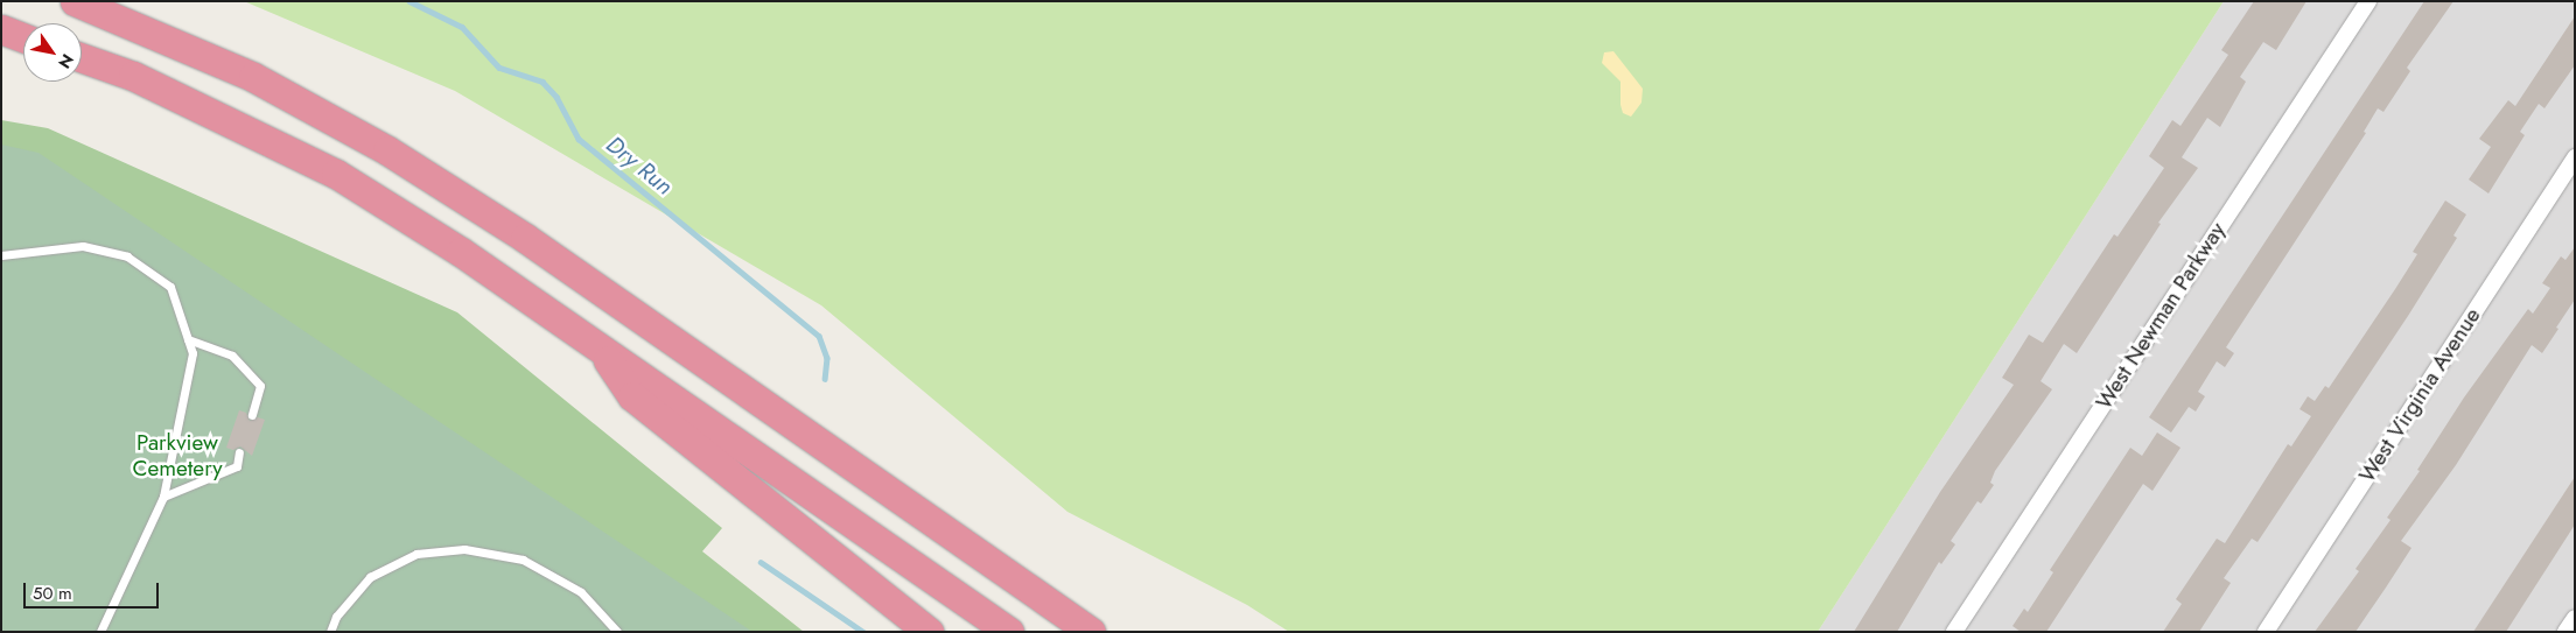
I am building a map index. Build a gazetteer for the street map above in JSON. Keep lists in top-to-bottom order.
{
  "streets": {
    "street": ["West Newman Parkway", "West Virginia Avenue"]
  },
  "water": ["Dry Run"],
  "parks": ["Parkview Cemetery"],
  "scale_bar": "50 m",
  "north": "bottom right"
}
